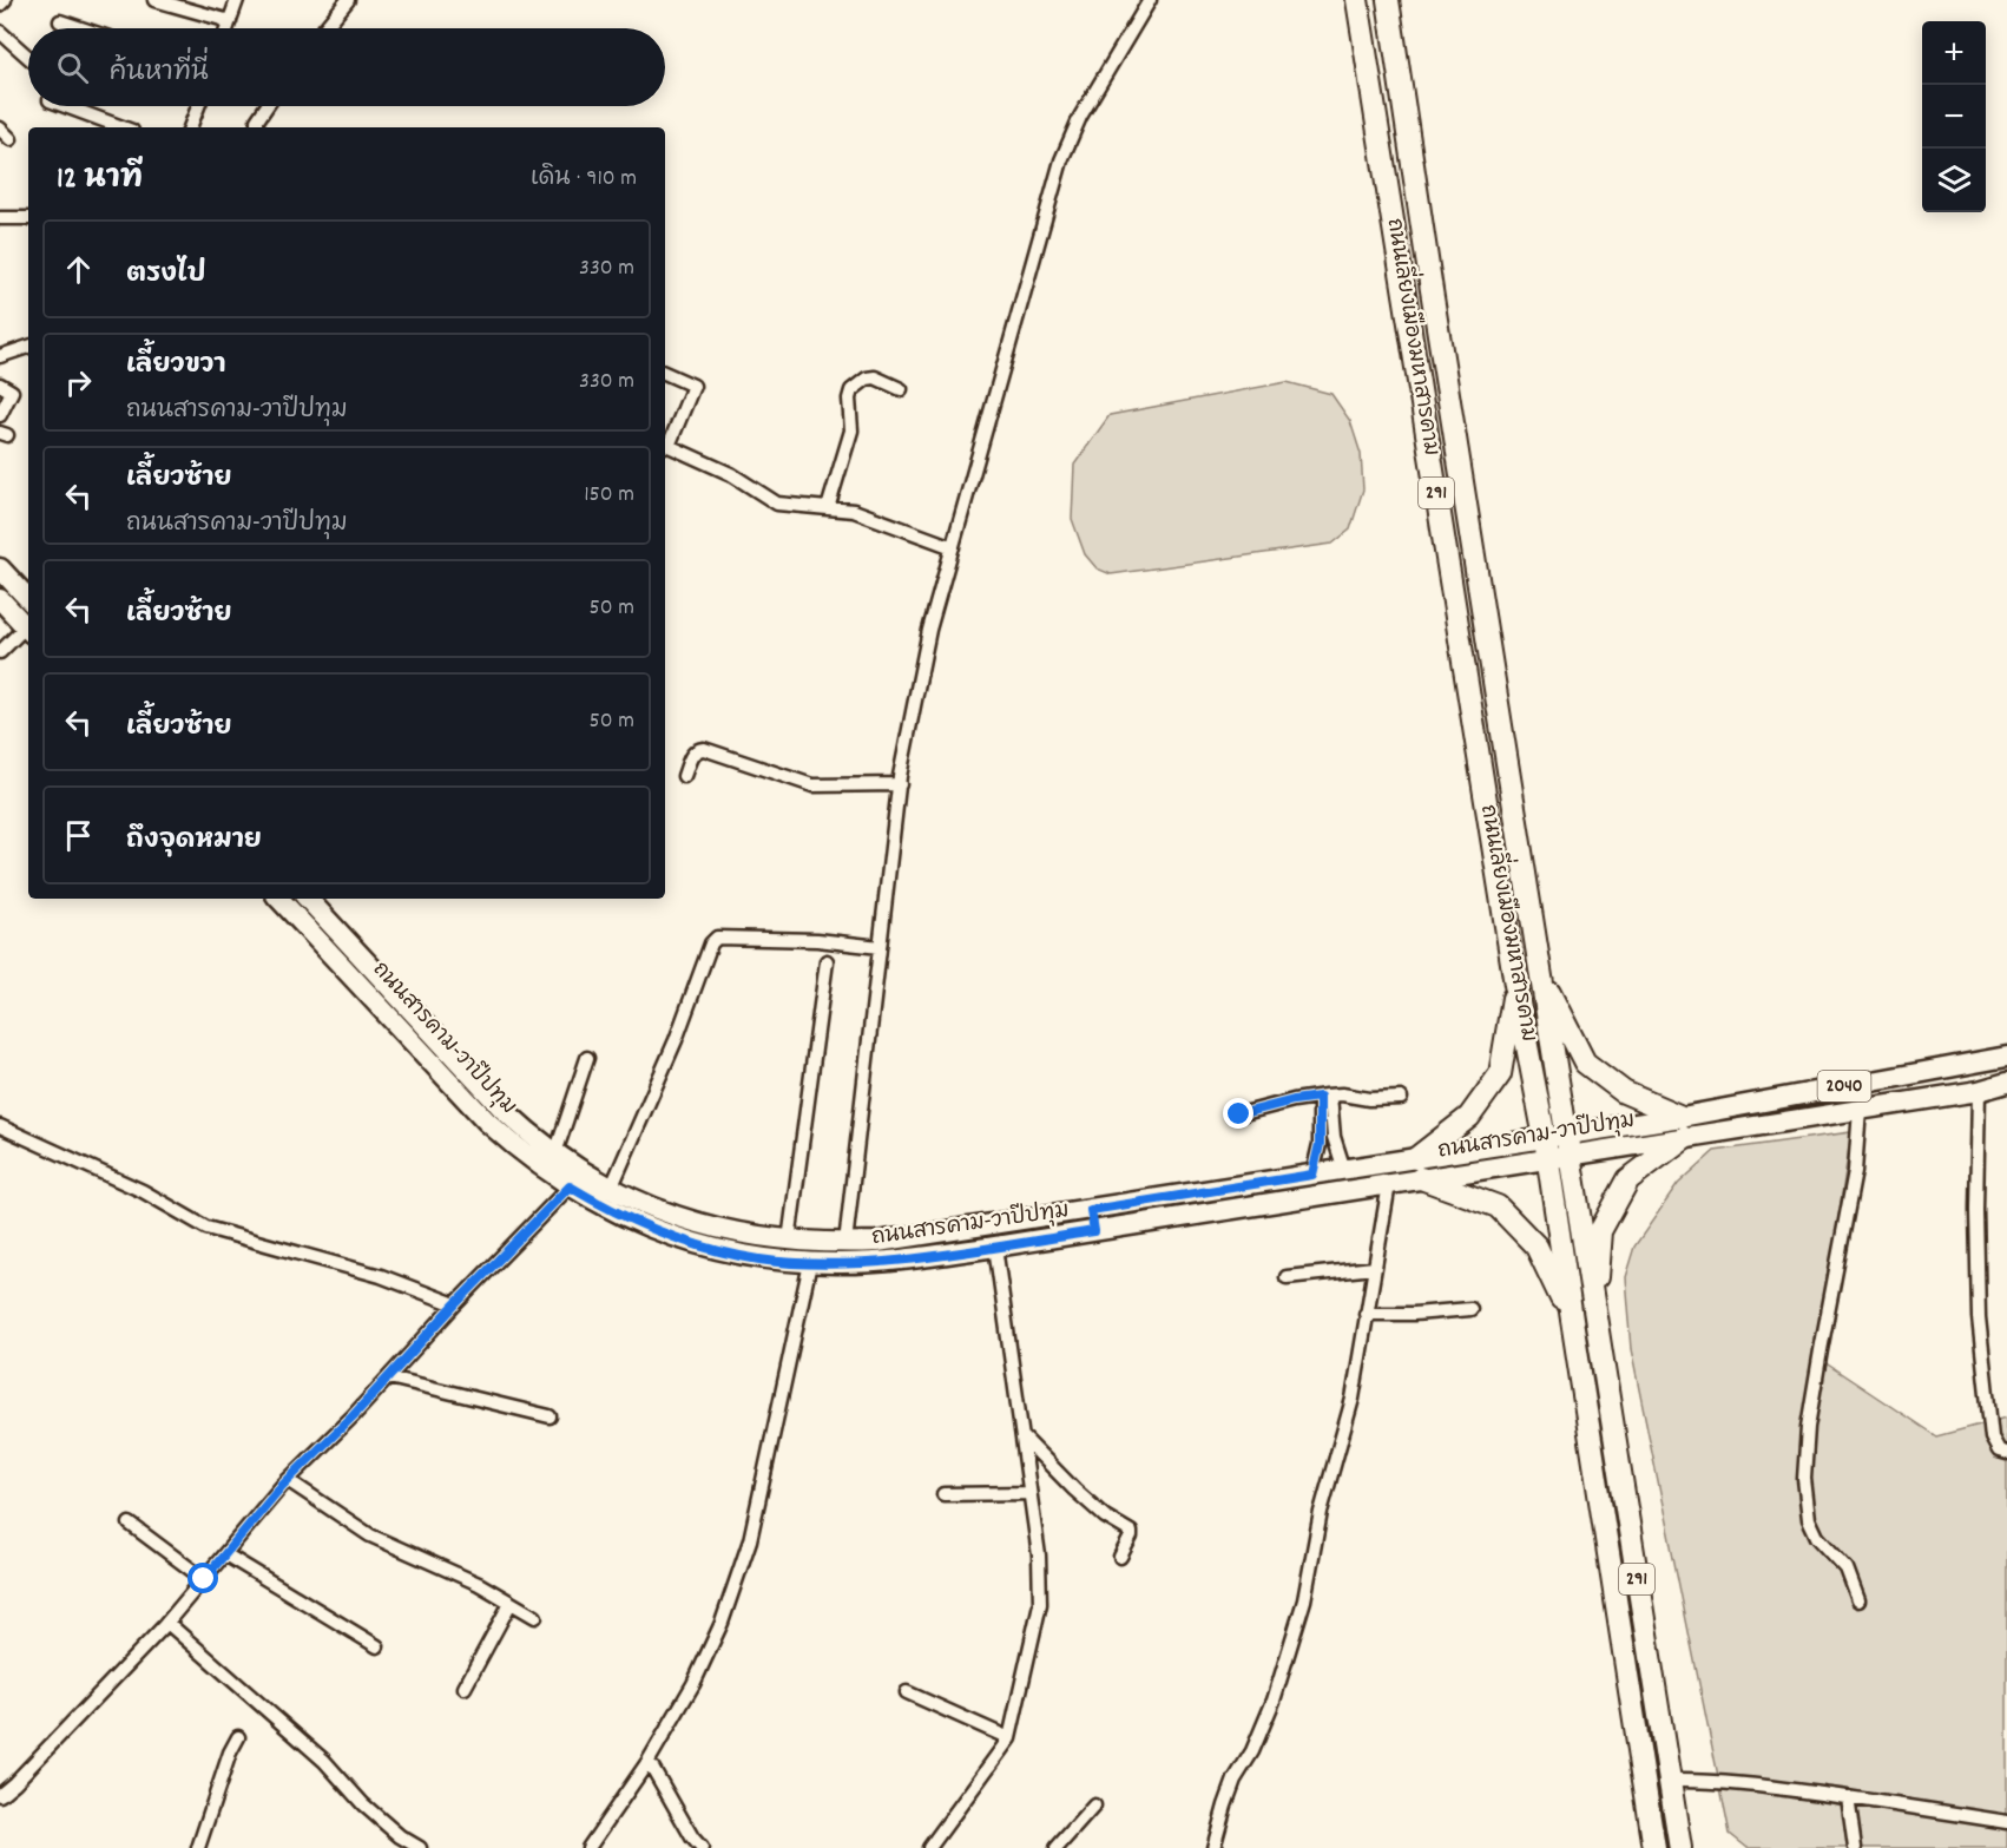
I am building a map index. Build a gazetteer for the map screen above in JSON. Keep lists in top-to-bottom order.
{
  "streets": {
    "highway": ["ถนนเลี่ยงเมืองมหาสารคาม", "291"],
    "main road": ["ถนนสารคาม-วาปีปทุม", "2040"]
  },
  "crossings": [
    ["ถนนเลี่ยงเมืองมหาสารคาม", "ถนนสารคาม-วาปีปทุม"]
  ],
  "page": {
    "map_buttons": ["+", "−"],
    "search": "ค้นหาที่นี่",
    "heading": ["12 นาที", "เดิน · 910 m"],
    "list": [
      ["ตรงไป", "330 m"],
      ["เลี้ยวขวา", "ถนนสารคาม-วาปีปทุม", "330 m"],
      ["เลี้ยวซ้าย", "ถนนสารคาม-วาปีปทุม", "150 m"],
      ["เลี้ยวซ้าย", "50 m"],
      ["เลี้ยวซ้าย", "50 m"],
      "ถึงจุดหมาย"
    ]
  }
}
